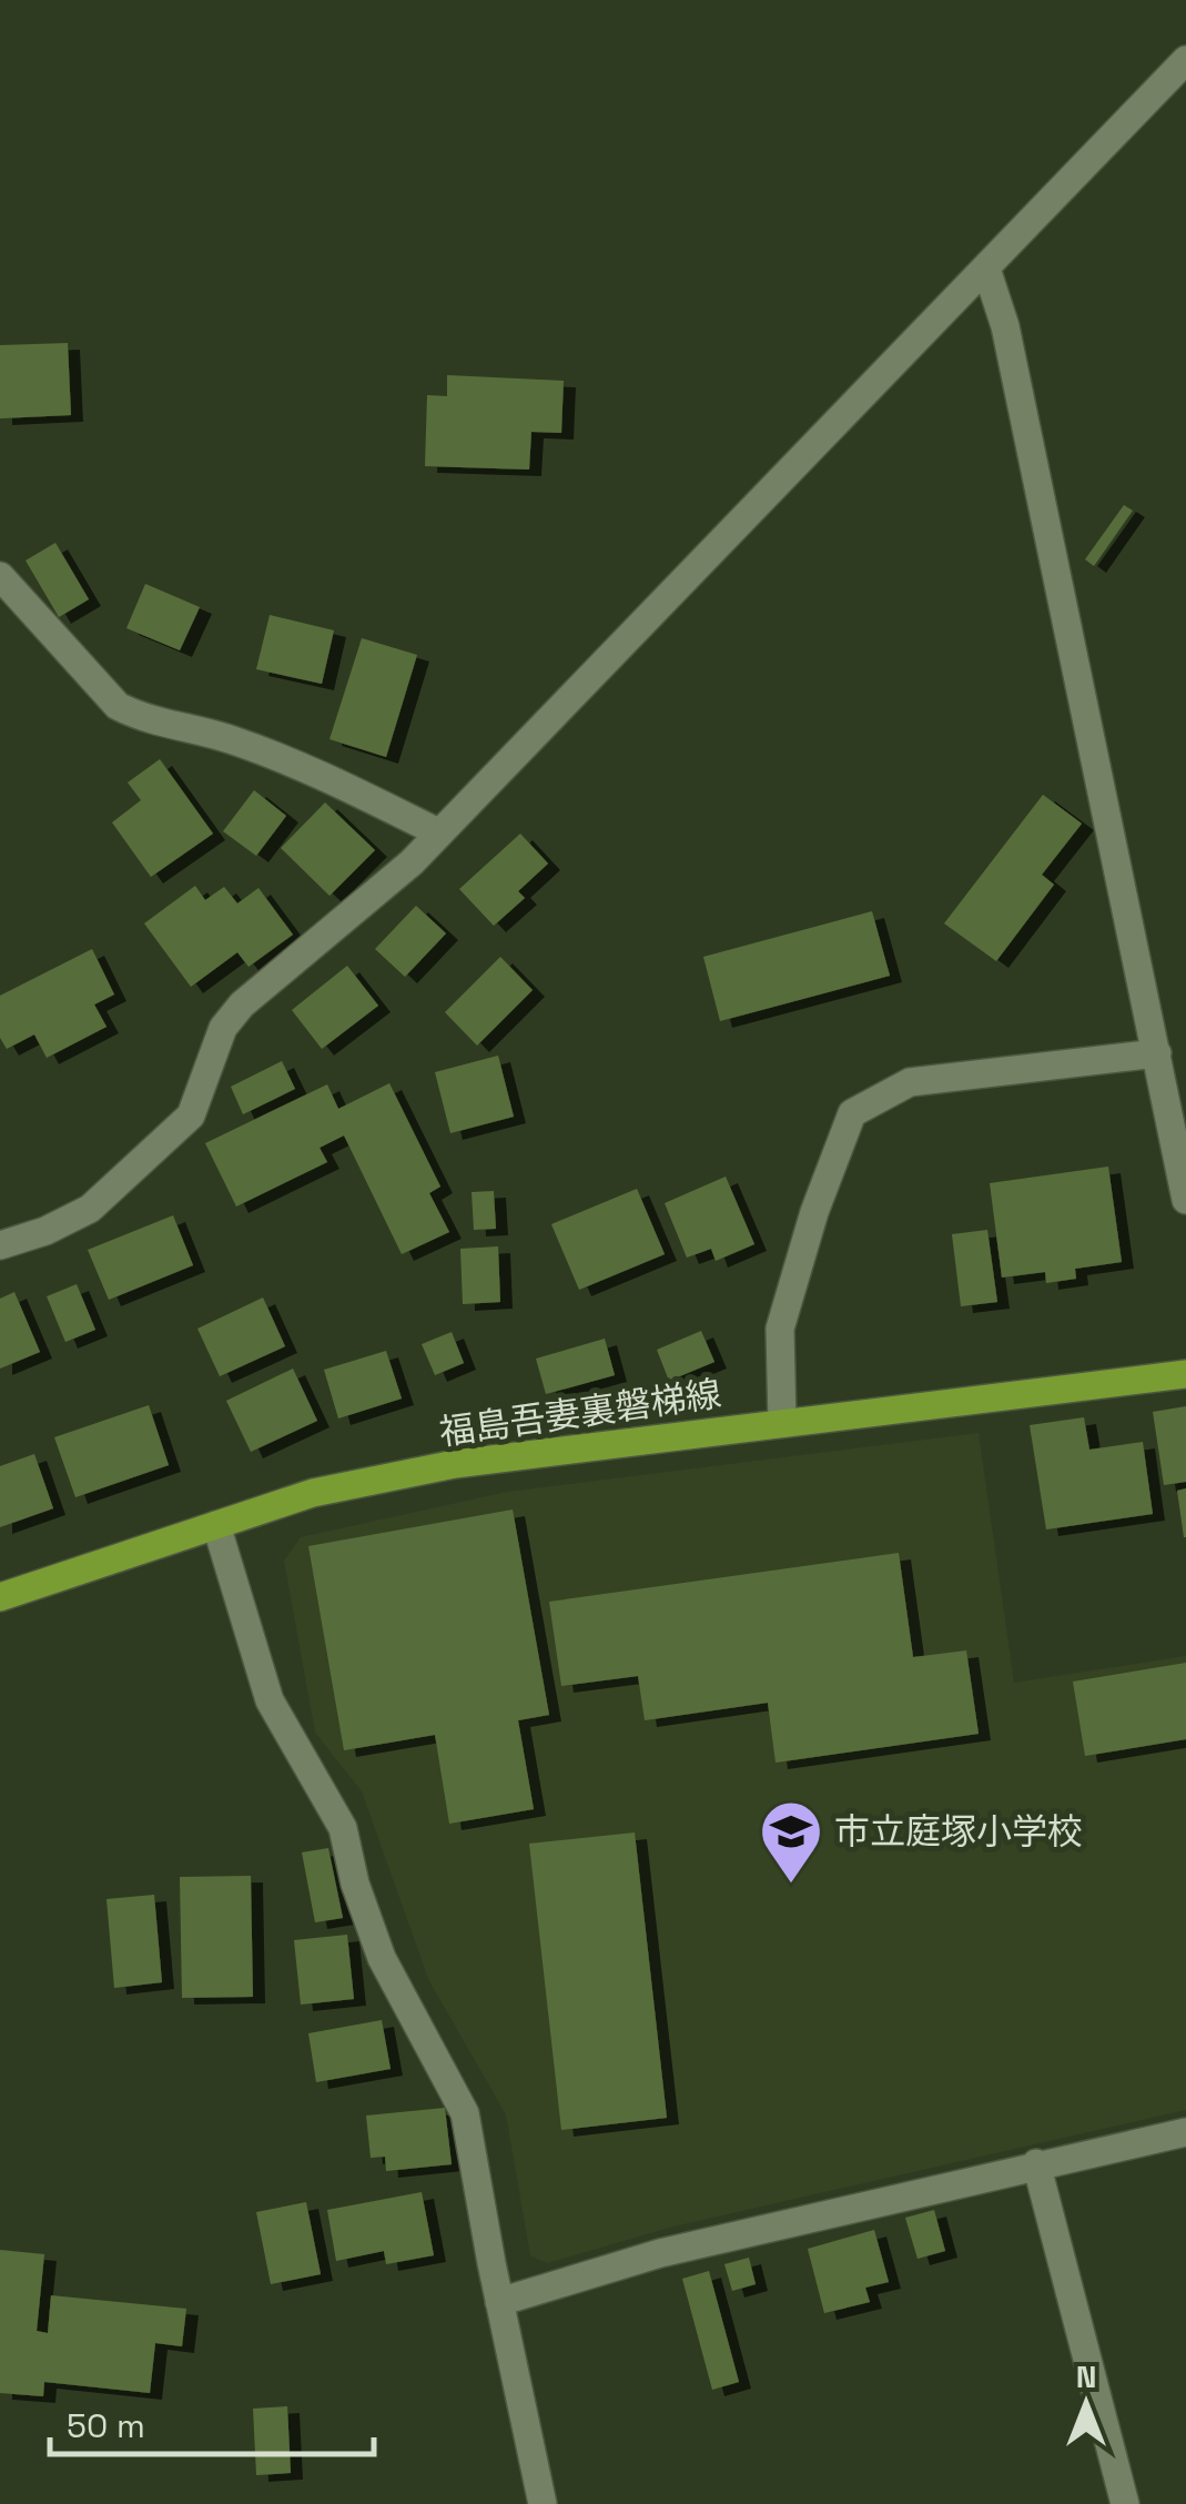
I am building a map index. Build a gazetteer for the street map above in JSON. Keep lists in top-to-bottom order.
{
  "streets": {
    "main road": ["福島吾妻裏磐梯線"]
  },
  "places": {
    "school or university": ["市立庭塚小学校"]
  },
  "scale_bar": "50 m",
  "north": "top"
}
